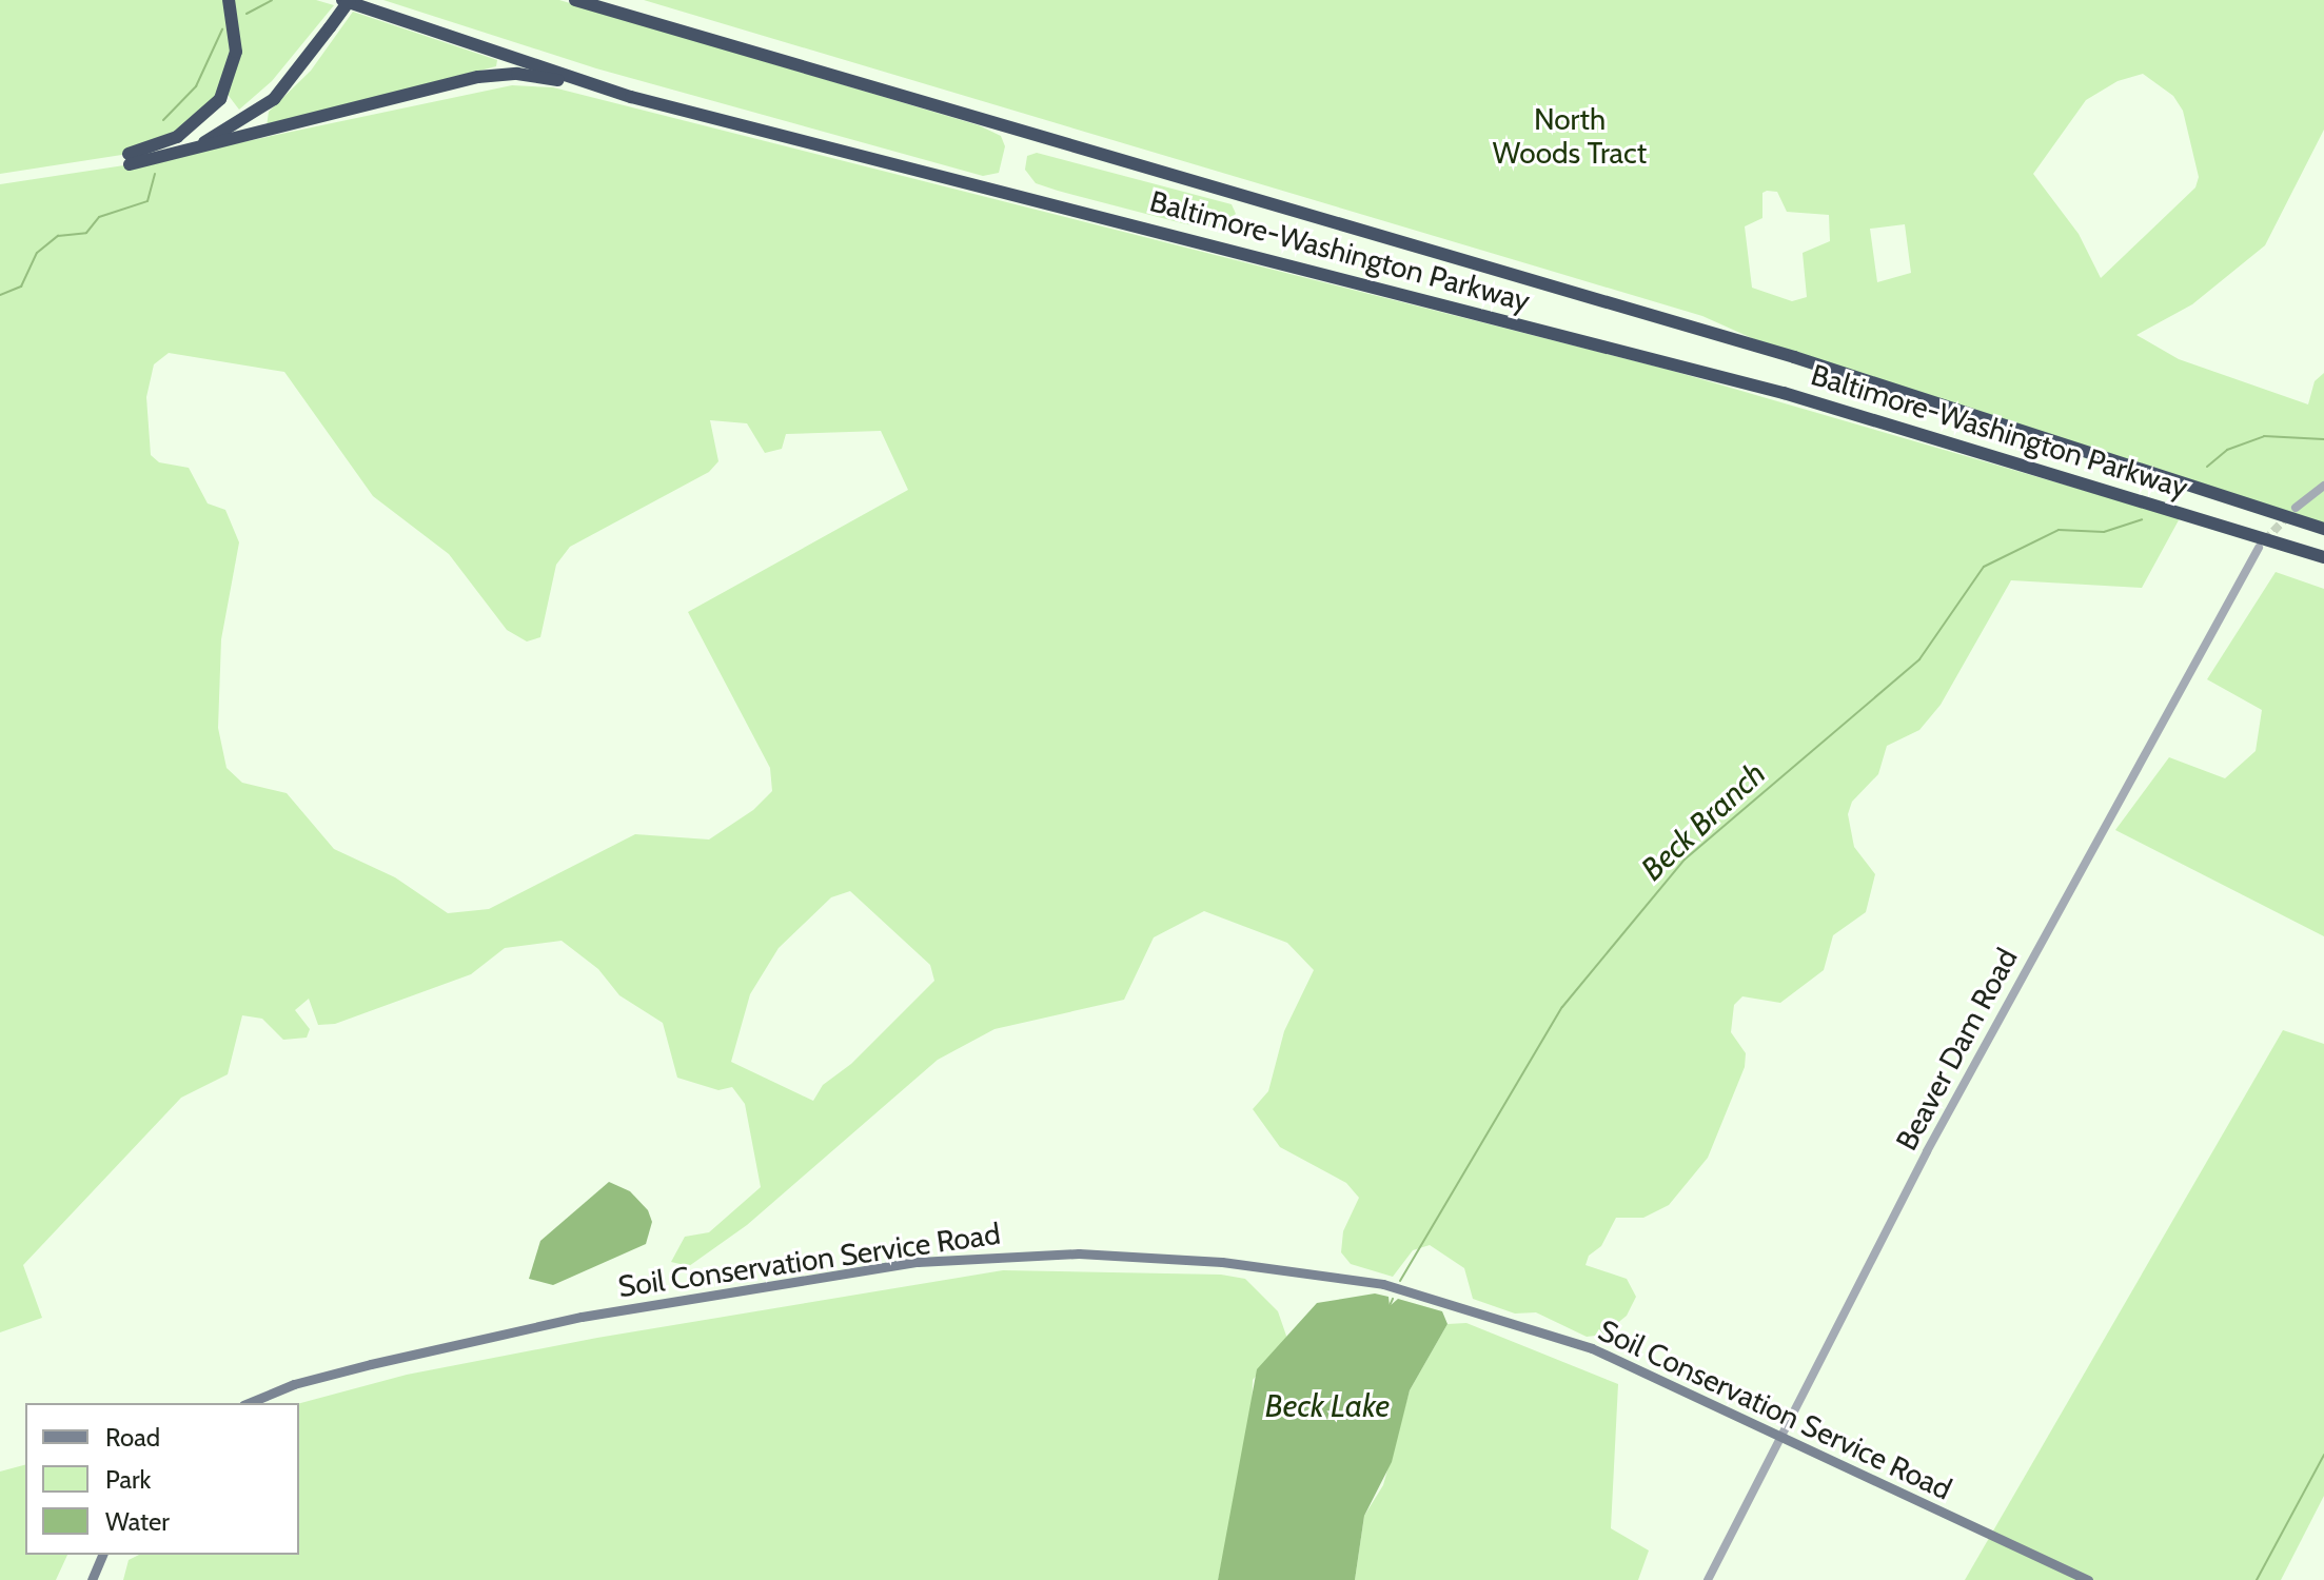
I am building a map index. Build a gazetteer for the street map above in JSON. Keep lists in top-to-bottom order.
{
  "streets": {
    "highway": ["Baltimore-Washington Parkway"],
    "main road": ["Soil Conservation Service Road"],
    "street": ["Beaver Dam Road"]
  },
  "crossings": [
    ["Beaver Dam Road", "Soil Conservation Service Road"]
  ],
  "water": ["Beck Branch", "Beck Lake"],
  "parks": ["North Woods Tract"],
  "legend": ["Road", "Park", "Water"]
}
